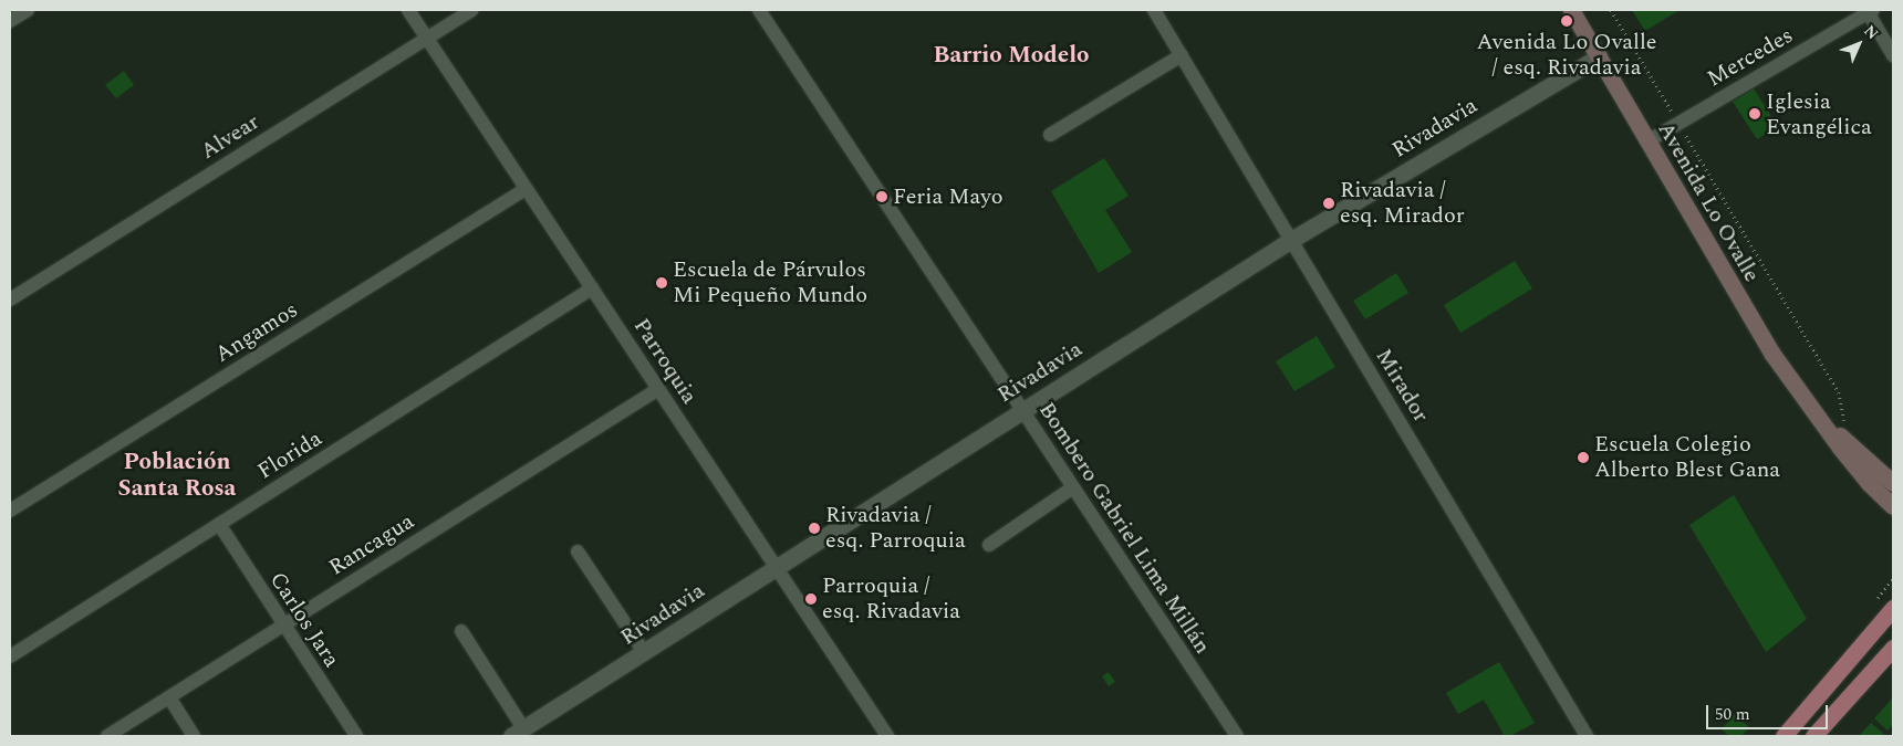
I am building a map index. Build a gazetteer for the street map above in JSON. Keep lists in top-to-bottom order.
{
  "streets": {
    "main road": ["Avenida Lo Ovalle"],
    "street": [
      "Mercedes",
      "Rivadavia",
      "Alvear",
      "Angamos",
      "Parroquia",
      "Mirador",
      "Florida",
      "Bombero Gabriel Lima Millán",
      "Rancagua",
      "Carlos Jara"
    ]
  },
  "crossings": [
    ["Mercedes", "Avenida Lo Ovalle"],
    ["Rivadavia", "Avenida Lo Ovalle"],
    ["Rivadavia", "Parroquia"],
    ["Rivadavia", "Mirador"],
    ["Rivadavia", "Bombero Gabriel Lima Millán"],
    ["Alvear", "Parroquia"],
    ["Angamos", "Parroquia"],
    ["Parroquia", "Florida"],
    ["Parroquia", "Rancagua"],
    ["Florida", "Carlos Jara"],
    ["Rancagua", "Carlos Jara"]
  ],
  "districts": ["Barrio Modelo", "Población Santa Rosa"],
  "places": [
    "Avenida Lo Ovalle / esq. Rivadavia",
    "Iglesia Evangélica",
    "Feria Mayo",
    "Rivadavia / esq. Mirador",
    "Escuela de Párvulos Mi Pequeño Mundo",
    "Escuela Colegio Alberto Blest Gana",
    "Rivadavia / esq. Parroquia",
    "Parroquia / esq. Rivadavia"
  ],
  "scale_bar": "50 m",
  "north": "top right"
}
